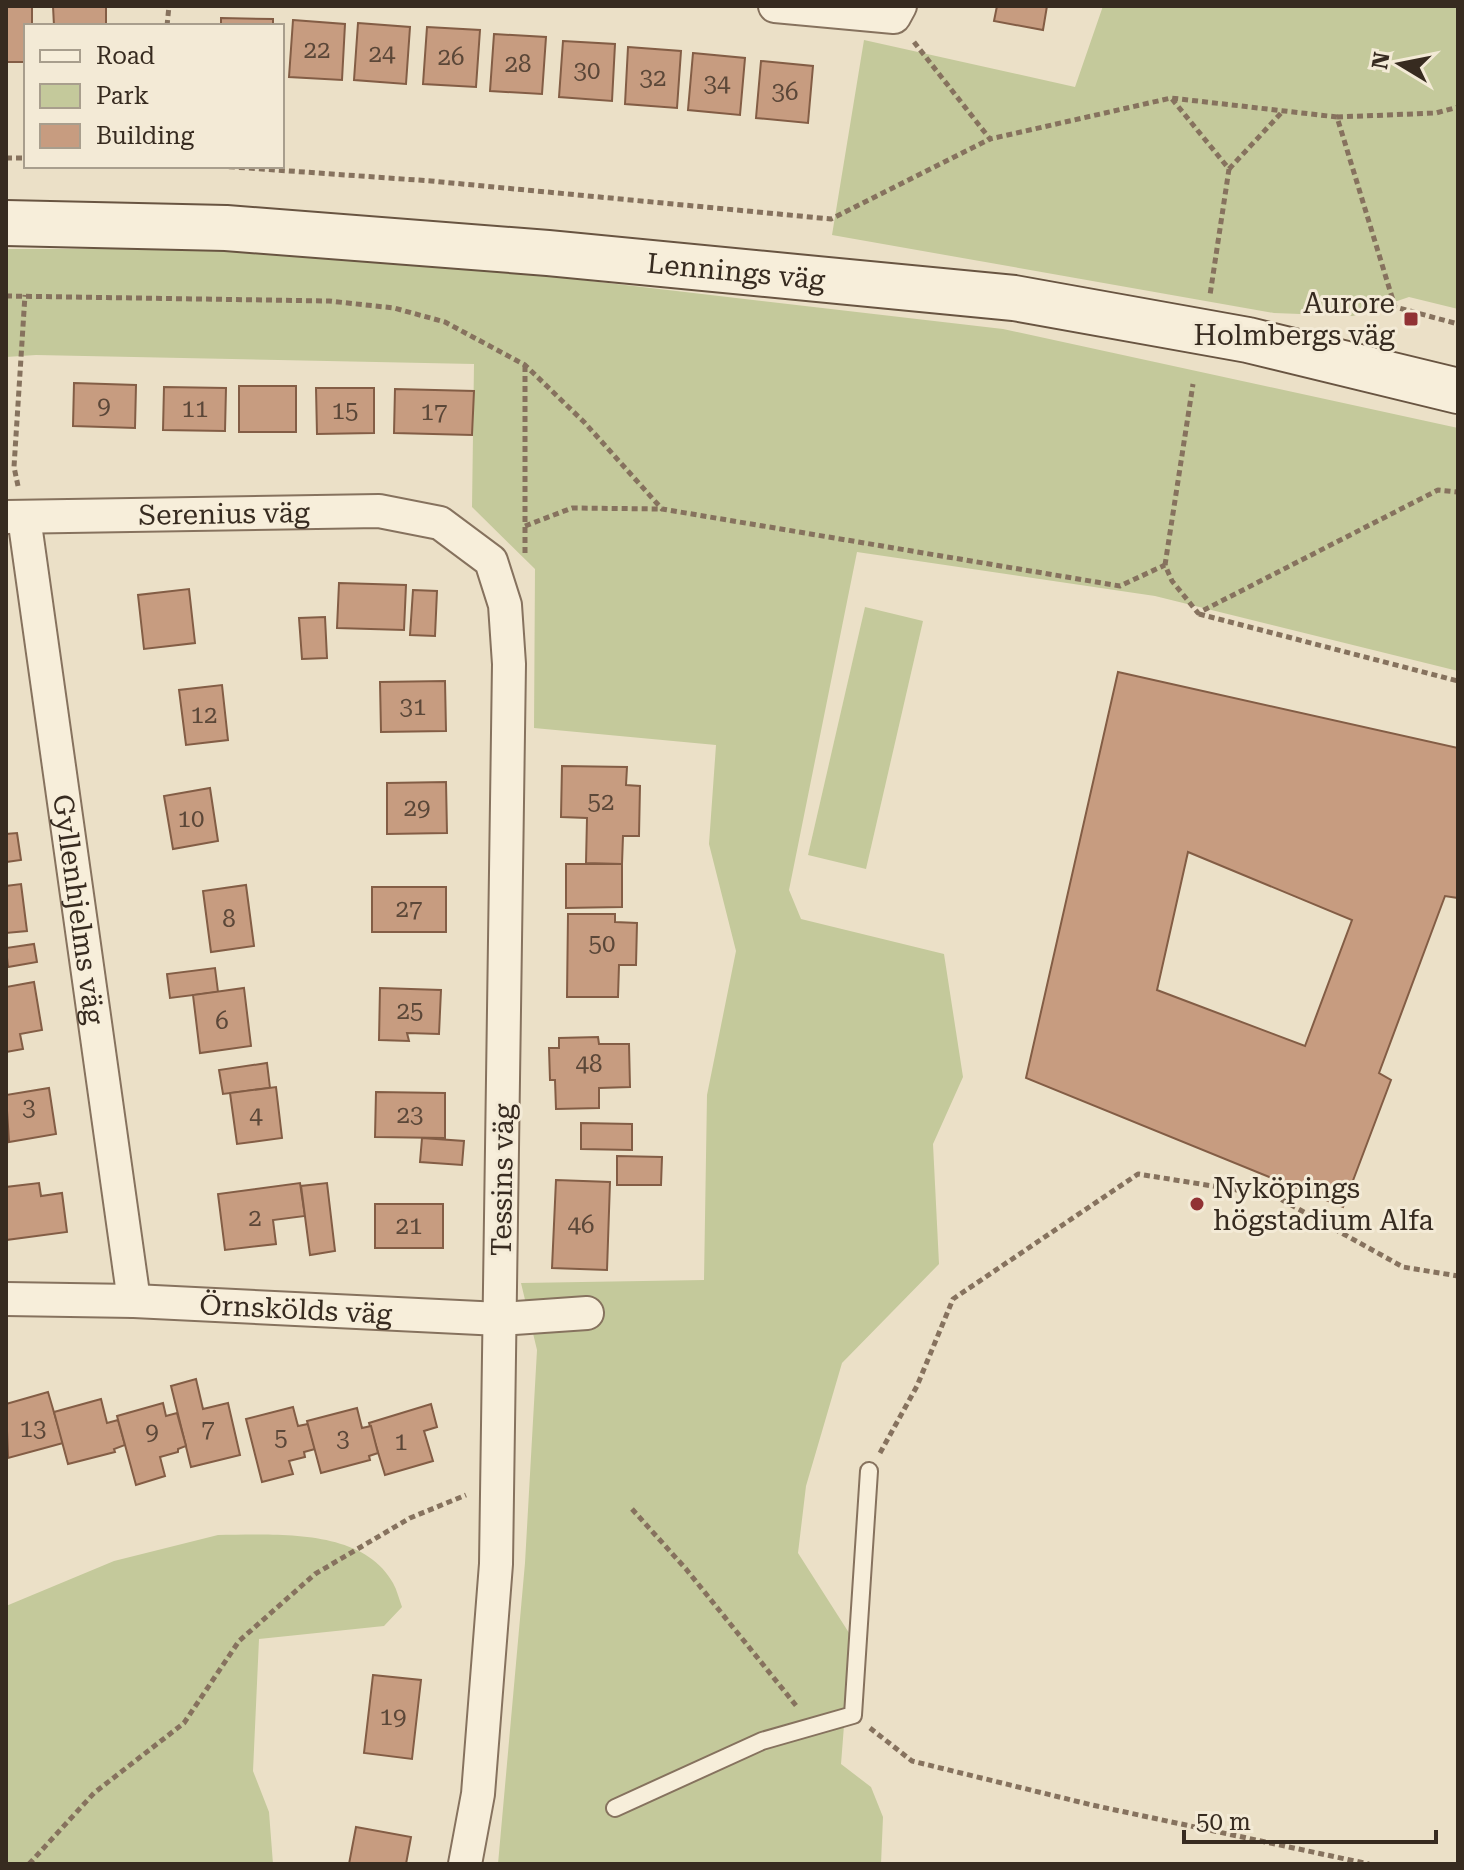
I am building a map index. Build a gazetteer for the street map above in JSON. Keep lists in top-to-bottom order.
{
  "streets": {
    "main road": ["Lennings väg"],
    "street": [
      "Serenius väg",
      "Gyllenhjelms väg",
      "Tessins väg",
      "Örnskölds väg"
    ]
  },
  "crossings": [
    ["Serenius väg", "Gyllenhjelms väg"],
    ["Serenius väg", "Tessins väg"],
    ["Gyllenhjelms väg", "Örnskölds väg"],
    ["Tessins väg", "Örnskölds väg"]
  ],
  "places": {
    "transit": ["Aurore Holmbergs väg"],
    "other": ["Nyköpings högstadium Alfa"]
  },
  "house_numbers": [
    "22",
    "24",
    "26",
    "28",
    "30",
    "32",
    "34",
    "36",
    "9",
    "11",
    "15",
    "17",
    "31",
    "12",
    "52",
    "29",
    "10",
    "27",
    "8",
    "50",
    "25",
    "6",
    "48",
    "3",
    "23",
    "4",
    "2",
    "46",
    "21",
    "13",
    "7",
    "9",
    "5",
    "3",
    "1",
    "19"
  ],
  "legend": ["Road", "Park", "Building"],
  "scale_bar": "50 m",
  "north": "left"
}
